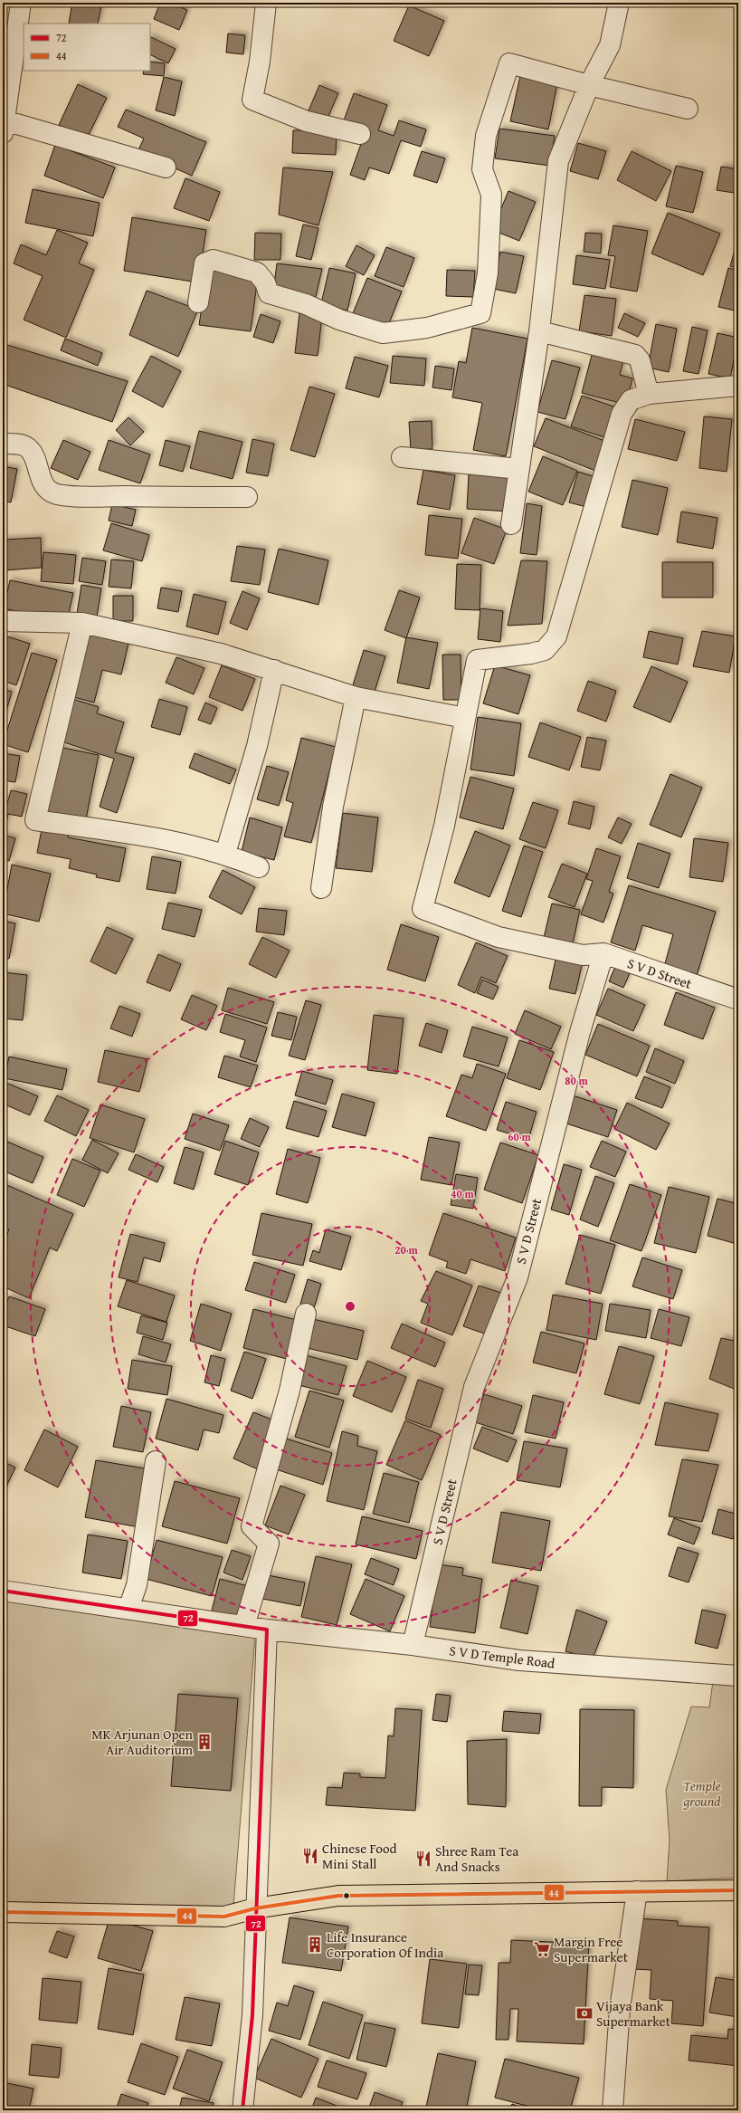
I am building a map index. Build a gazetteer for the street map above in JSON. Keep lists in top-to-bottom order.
{
  "streets": {
    "street": ["S V D Street", "S V D Temple Road"]
  },
  "crossings": [
    ["S V D Street", "S V D Temple Road"]
  ],
  "parks": ["Temple ground"],
  "places": {
    "building": ["MK Arjunan Open Air Auditorium", "Life Insurance Corporation Of India"],
    "restaurant": ["Chinese Food Mini Stall", "Shree Ram Tea And Snacks"],
    "supermarket": ["Margin Free Supermarket"],
    "bank": ["Vijaya Bank Supermarket"]
  },
  "lines": ["transit line 72", "transit line 44"],
  "legend": ["72", "44"],
  "rings": [
    "80 m",
    "60 m",
    "40 m",
    "20 m"
  ]
}
